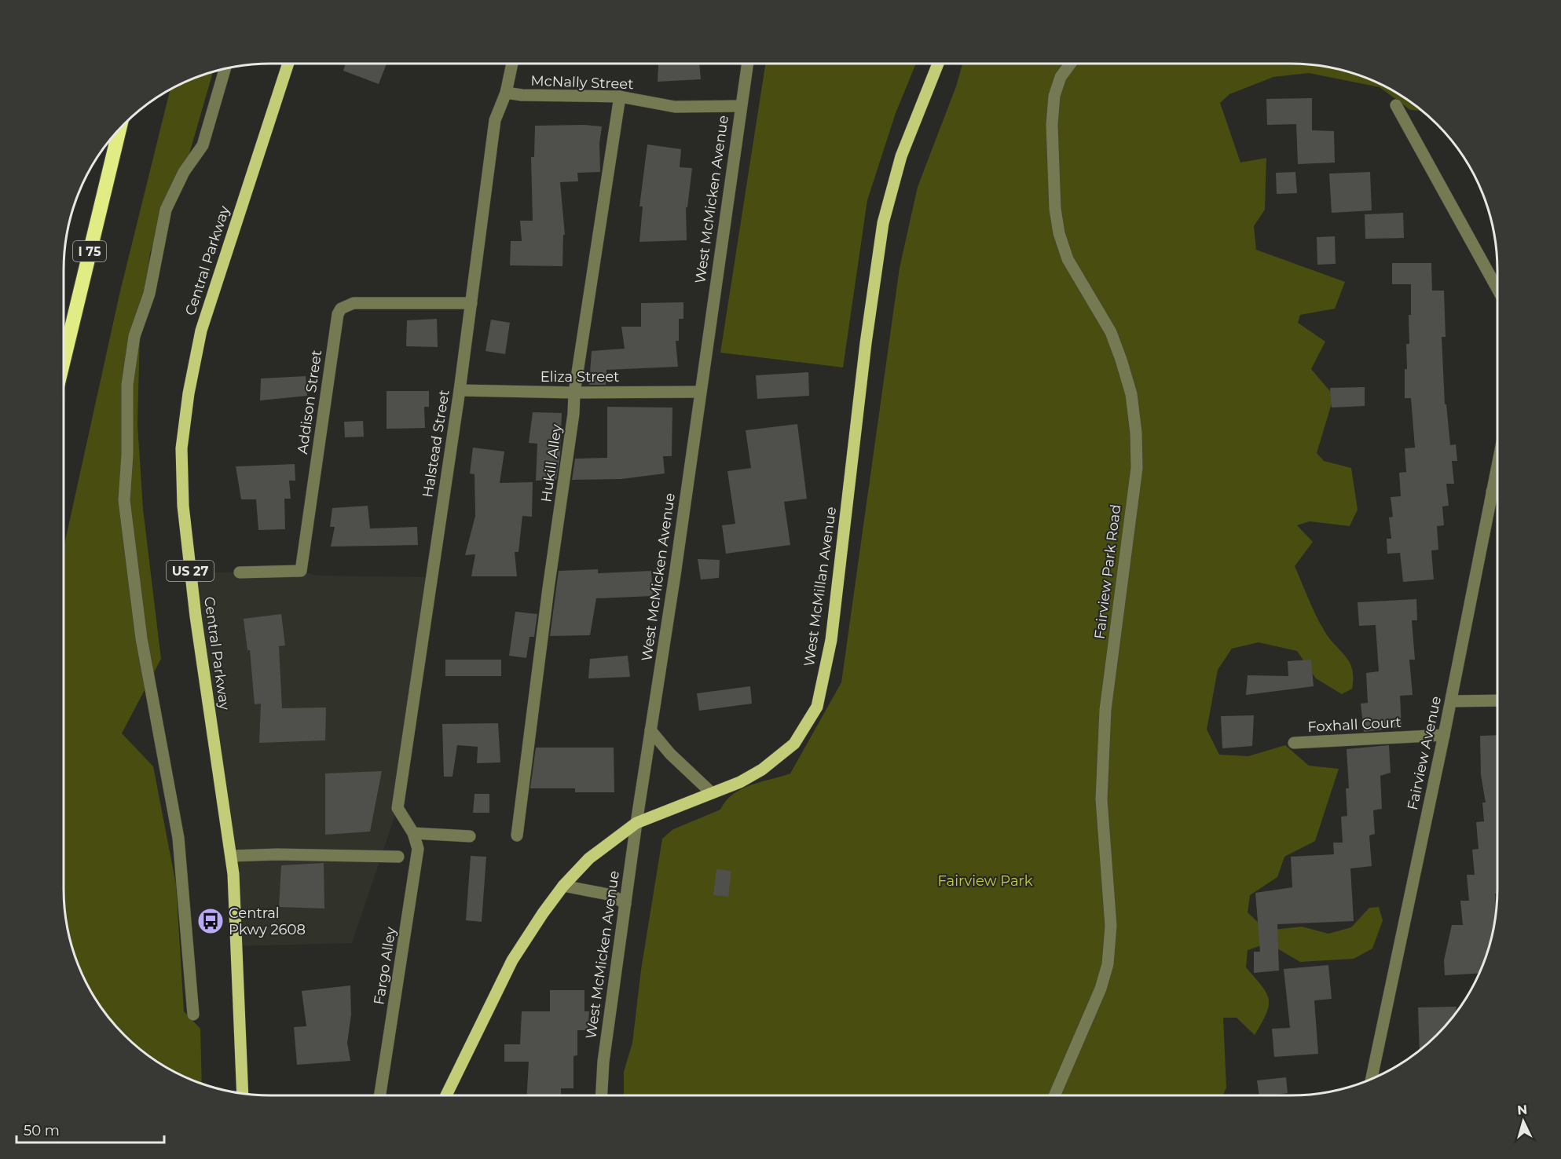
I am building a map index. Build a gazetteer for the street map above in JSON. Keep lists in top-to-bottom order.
{
  "streets": {
    "highway": ["I 75"],
    "main road": ["Central Parkway", "US 27", "West McMillan Avenue"],
    "street": [
      "McNally Street",
      "West McMicken Avenue",
      "Eliza Street",
      "Addison Street",
      "Halstead Street",
      "Hukill Alley",
      "Fairview Park Road",
      "Foxhall Court",
      "Fairview Avenue",
      "Fargo Alley"
    ]
  },
  "crossings": [
    ["McNally Street", "West McMicken Avenue"],
    ["McNally Street", "Halstead Street"],
    ["McNally Street", "Hukill Alley"],
    ["West McMicken Avenue", "Eliza Street"],
    ["West McMicken Avenue", "West McMillan Avenue"],
    ["Eliza Street", "Halstead Street"],
    ["Eliza Street", "Hukill Alley"],
    ["Addison Street", "Halstead Street"],
    ["Halstead Street", "Fargo Alley"],
    ["Foxhall Court", "Fairview Avenue"]
  ],
  "parks": ["Fairview Park"],
  "places": {
    "bus stop": ["Central Pkwy 2608"]
  },
  "scale_bar": "50 m",
  "north": "top"
}
